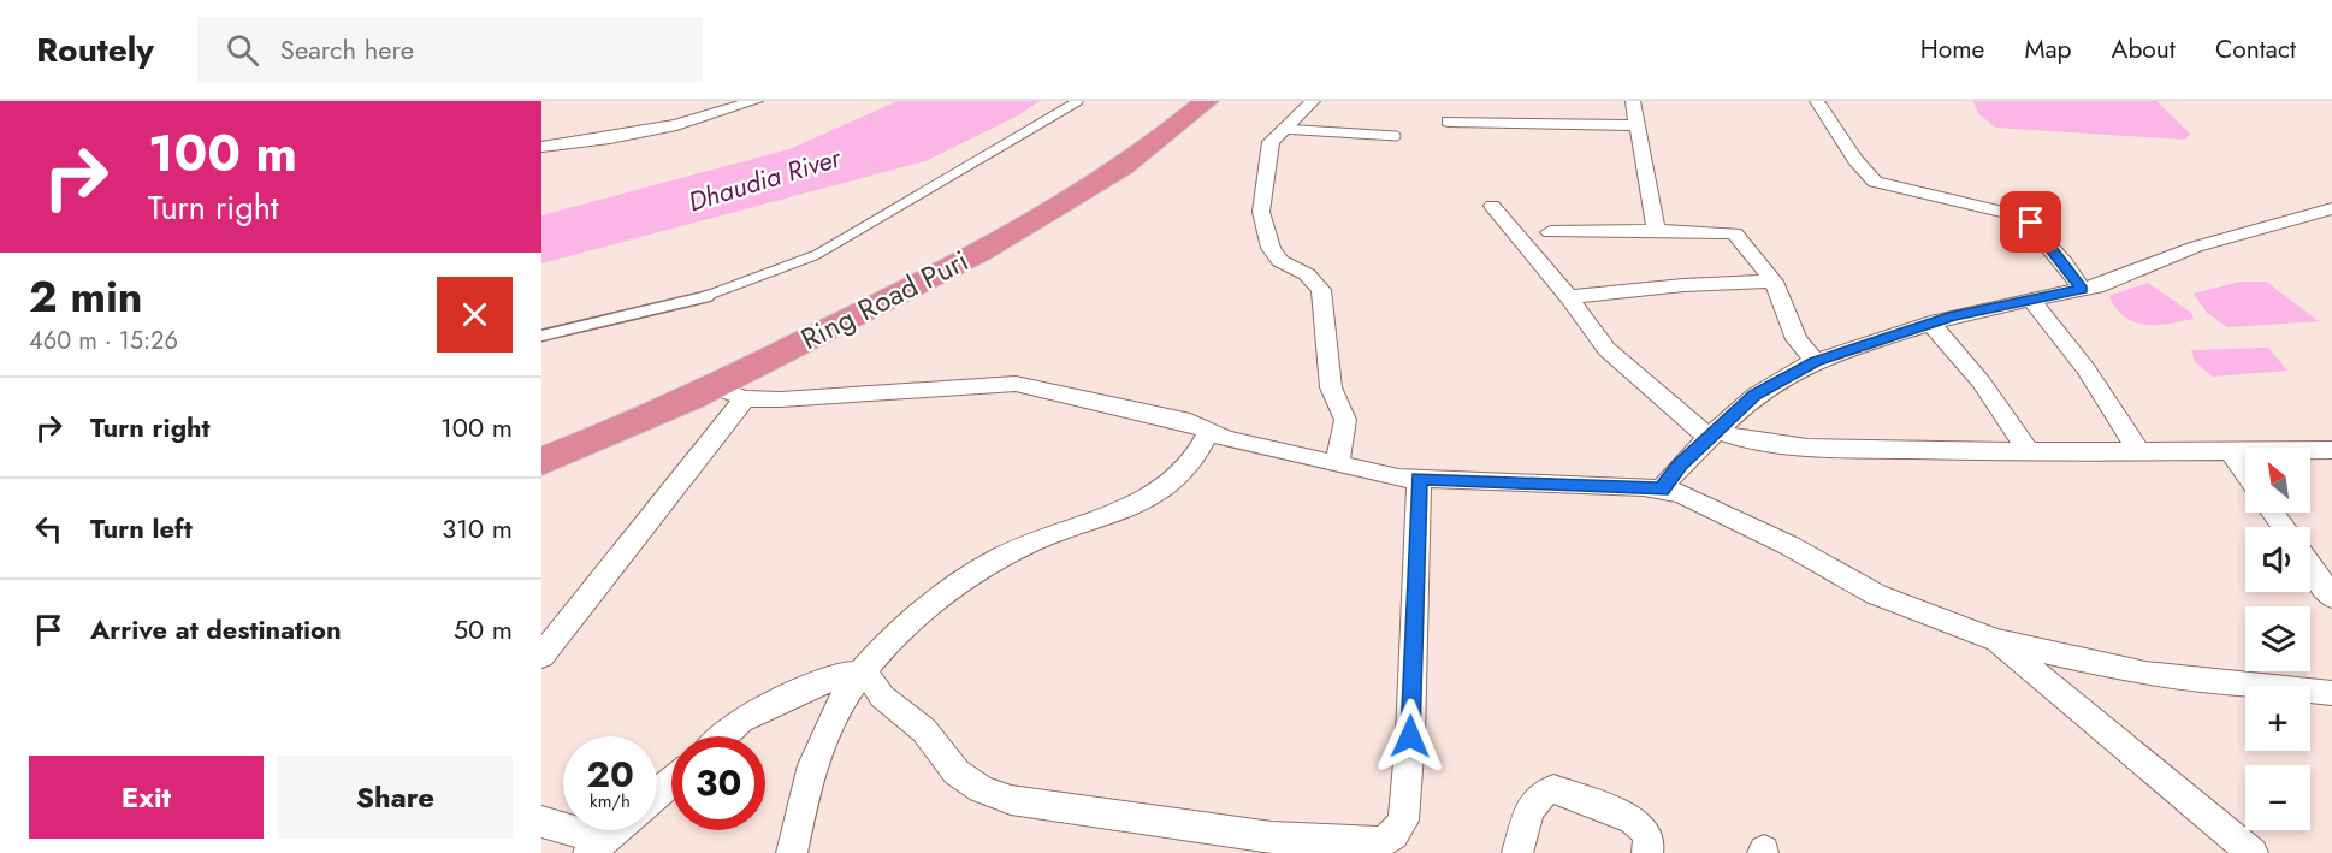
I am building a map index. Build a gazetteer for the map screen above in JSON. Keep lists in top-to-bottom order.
{
  "streets": {
    "highway": ["Ring Road Puri"]
  },
  "water": ["Dhaudia River"],
  "north": "top left",
  "page": {
    "header": "Routely",
    "search": "Search here",
    "nav": [
      "Home",
      "Map",
      "About",
      "Contact"
    ],
    "turn": ["100 m", "Turn right"],
    "heading": ["2 min", "460 m · 15:26"],
    "list": [
      {
        "name": "Turn right",
        "value": "100 m"
      },
      {
        "name": "Turn left",
        "value": "310 m"
      },
      {
        "name": "Arrive at destination",
        "value": "50 m"
      }
    ],
    "map_buttons": ["+", "−"],
    "speed": "20 km/h",
    "limit": "30",
    "buttons": ["Exit", "Share"]
  }
}
